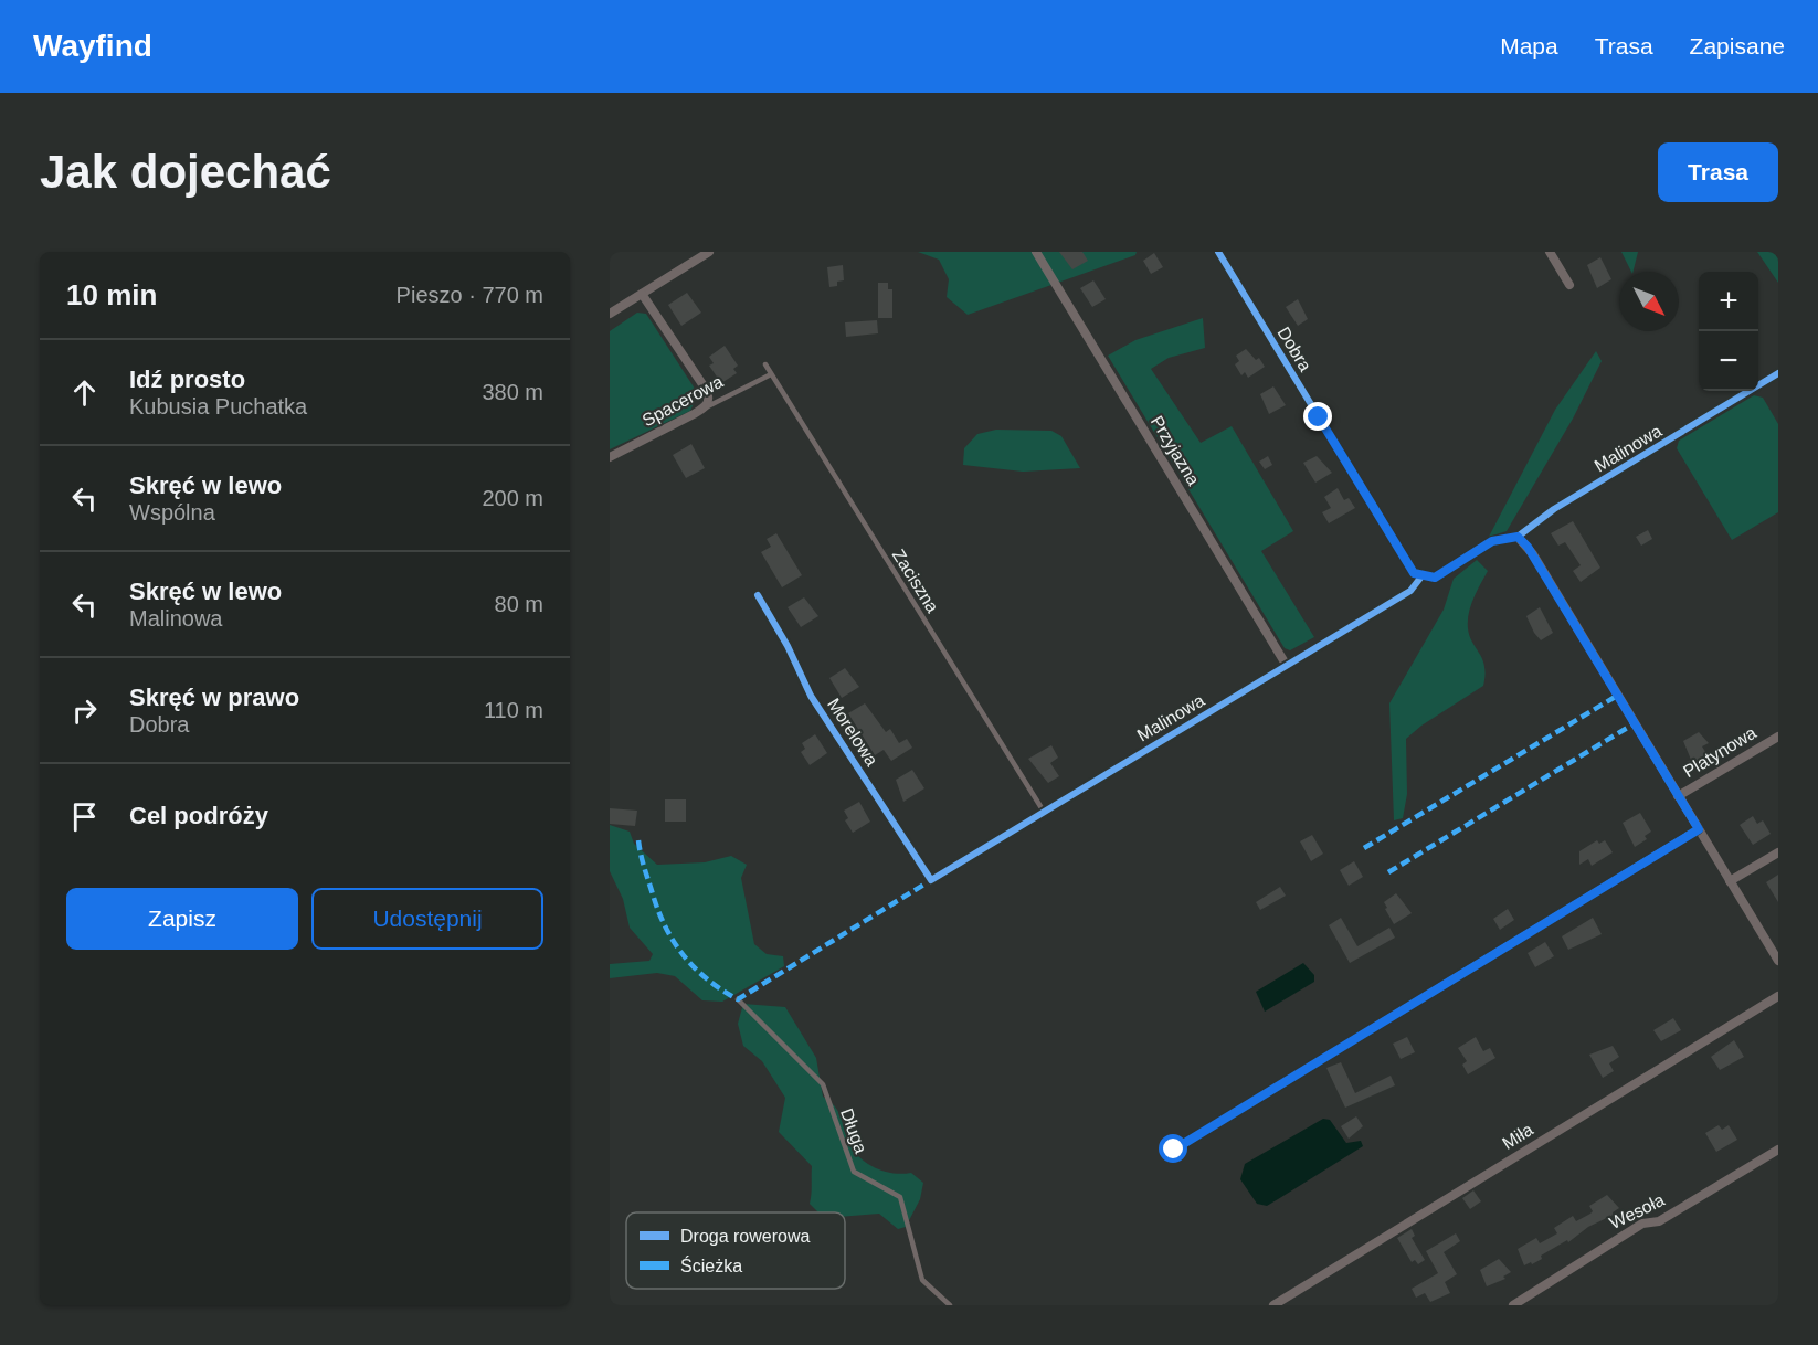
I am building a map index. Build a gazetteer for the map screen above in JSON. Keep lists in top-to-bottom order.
{
  "streets": {
    "street": [
      "Dobra",
      "Spacerowa",
      "Malinowa",
      "Przyjazna",
      "Morelowa",
      "Platynowa",
      "Miła",
      "Wesoła"
    ],
    "lane": ["Zaciszna", "Długa"]
  },
  "crossings": [
    ["Dobra", "Malinowa"],
    ["Spacerowa", "Zaciszna"],
    ["Malinowa", "Przyjazna"],
    ["Malinowa", "Zaciszna"],
    ["Malinowa", "Morelowa"]
  ],
  "legend": ["Droga rowerowa", "Ścieżka"],
  "north": "bottom right",
  "page": {
    "header": "Wayfind",
    "nav": ["Mapa", "Trasa", "Zapisane"],
    "buttons": [
      "Trasa",
      ["Zapisz", "Udostępnij"]
    ],
    "title": "Jak dojechać",
    "heading": ["10 min", "Pieszo · 770 m"],
    "map_buttons": ["+", "−"],
    "list": [
      ["Idź prosto", "Kubusia Puchatka", "380 m"],
      ["Skręć w lewo", "Wspólna", "200 m"],
      ["Skręć w lewo", "Malinowa", "80 m"],
      ["Skręć w prawo", "Dobra", "110 m"],
      "Cel podróży"
    ]
  }
}
